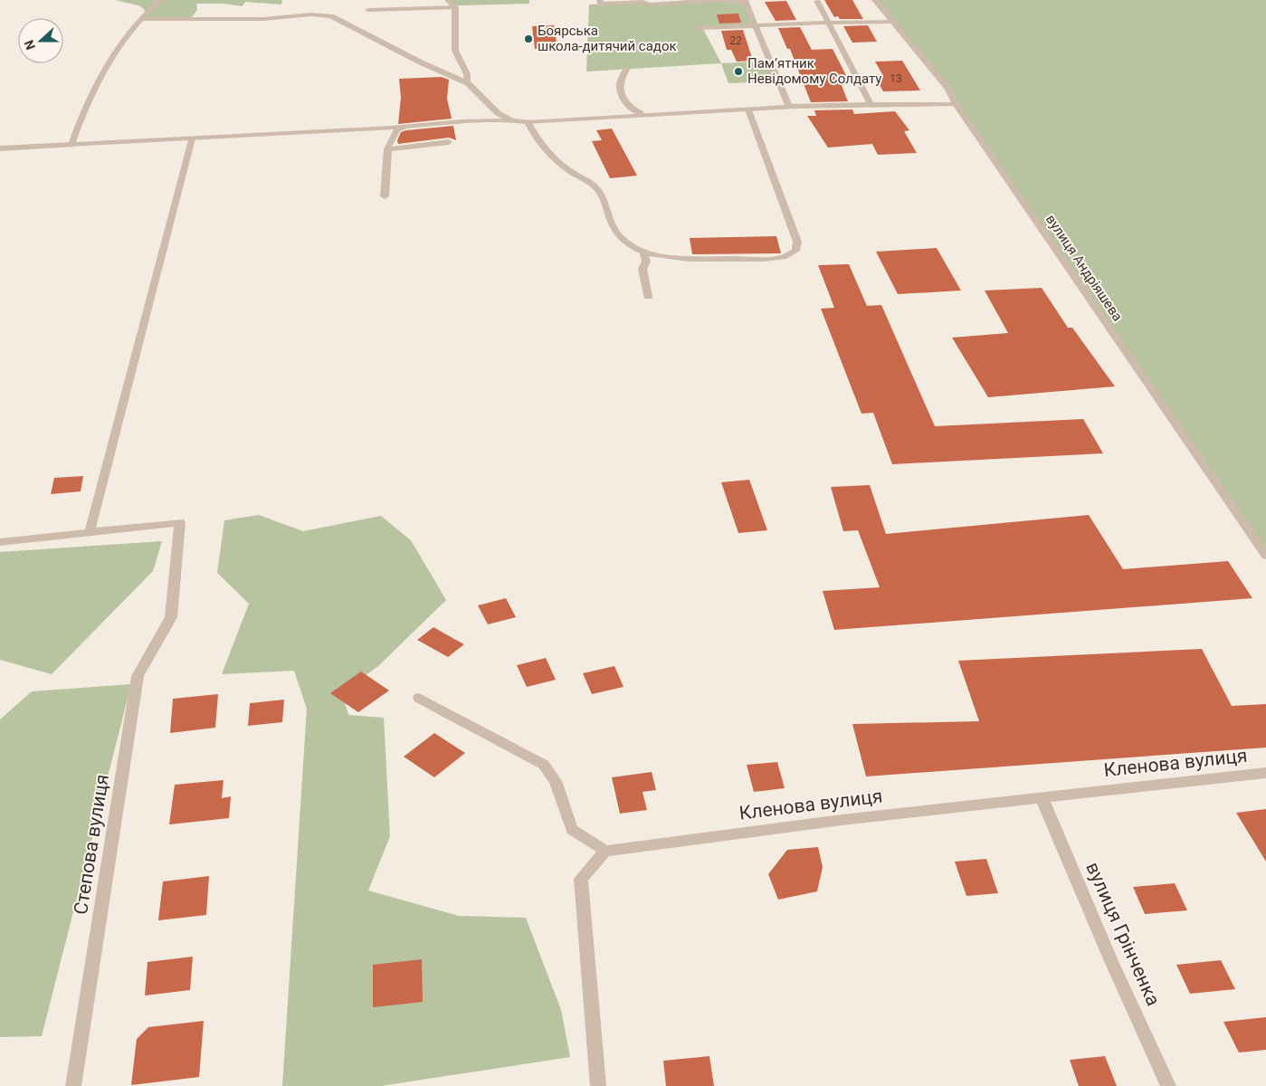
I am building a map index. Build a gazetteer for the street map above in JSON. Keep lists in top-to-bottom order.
{
  "streets": {
    "street": [
      "вулиця Андріяшева",
      "Кленова вулиця",
      "Степова вулиця",
      "вулиця Грінченка"
    ]
  },
  "crossings": [
    ["Кленова вулиця", "вулиця Грінченка"]
  ],
  "places": ["Боярська школа-дитячий садок", "Пам’ятник Невідомому Солдату"],
  "house_numbers": ["22", "13"],
  "north": "left"
}
